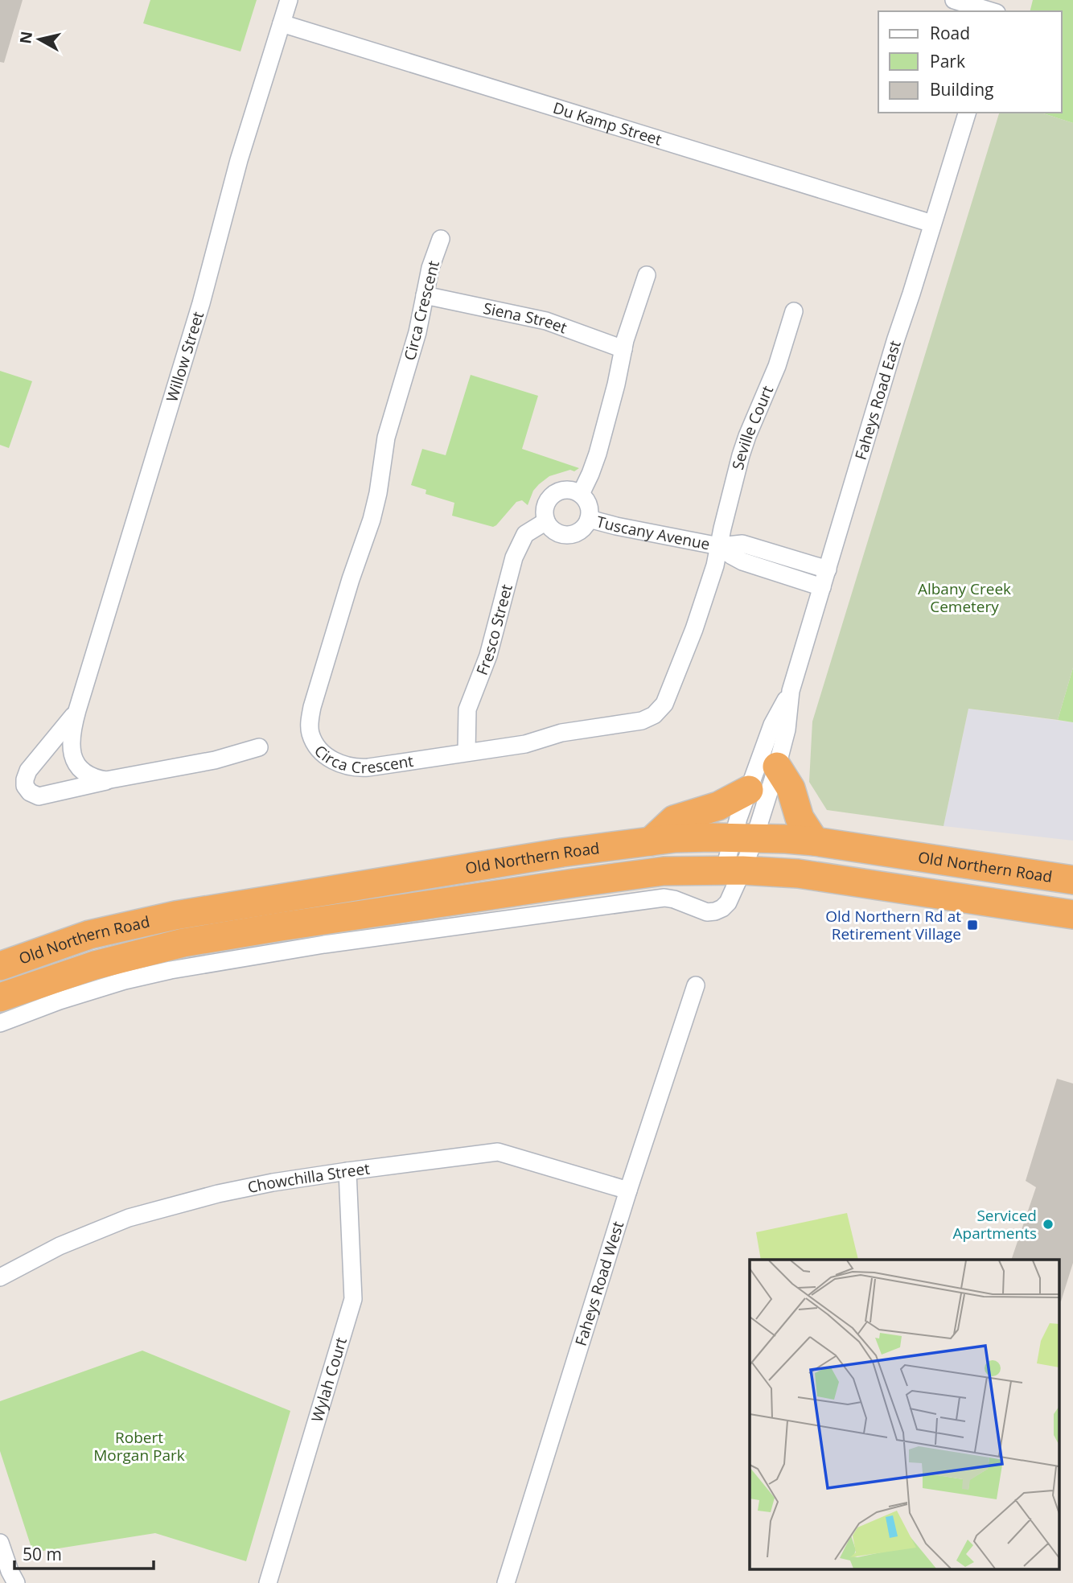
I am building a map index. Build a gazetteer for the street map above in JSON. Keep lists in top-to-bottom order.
{
  "streets": {
    "highway": ["Old Northern Road"],
    "street": [
      "Du Kamp Street",
      "Circa Crescent",
      "Siena Street",
      "Willow Street",
      "Faheys Road East",
      "Seville Court",
      "Tuscany Avenue",
      "Fresco Street",
      "Chowchilla Street",
      "Faheys Road West",
      "Wylah Court"
    ]
  },
  "crossings": [
    ["Du Kamp Street", "Willow Street"],
    ["Du Kamp Street", "Faheys Road East"],
    ["Circa Crescent", "Siena Street"],
    ["Circa Crescent", "Seville Court"],
    ["Circa Crescent", "Tuscany Avenue"],
    ["Circa Crescent", "Fresco Street"],
    ["Faheys Road East", "Tuscany Avenue"],
    ["Faheys Road East", "Old Northern Road"],
    ["Seville Court", "Tuscany Avenue"],
    ["Tuscany Avenue", "Fresco Street"],
    ["Chowchilla Street", "Faheys Road West"],
    ["Chowchilla Street", "Wylah Court"]
  ],
  "parks": ["Albany Creek Cemetery", "Robert Morgan Park"],
  "places": {
    "transit": ["Old Northern Rd at Retirement Village"],
    "other": ["Serviced Apartments"]
  },
  "legend": ["Road", "Park", "Building"],
  "scale_bar": "50 m",
  "north": "left"
}
